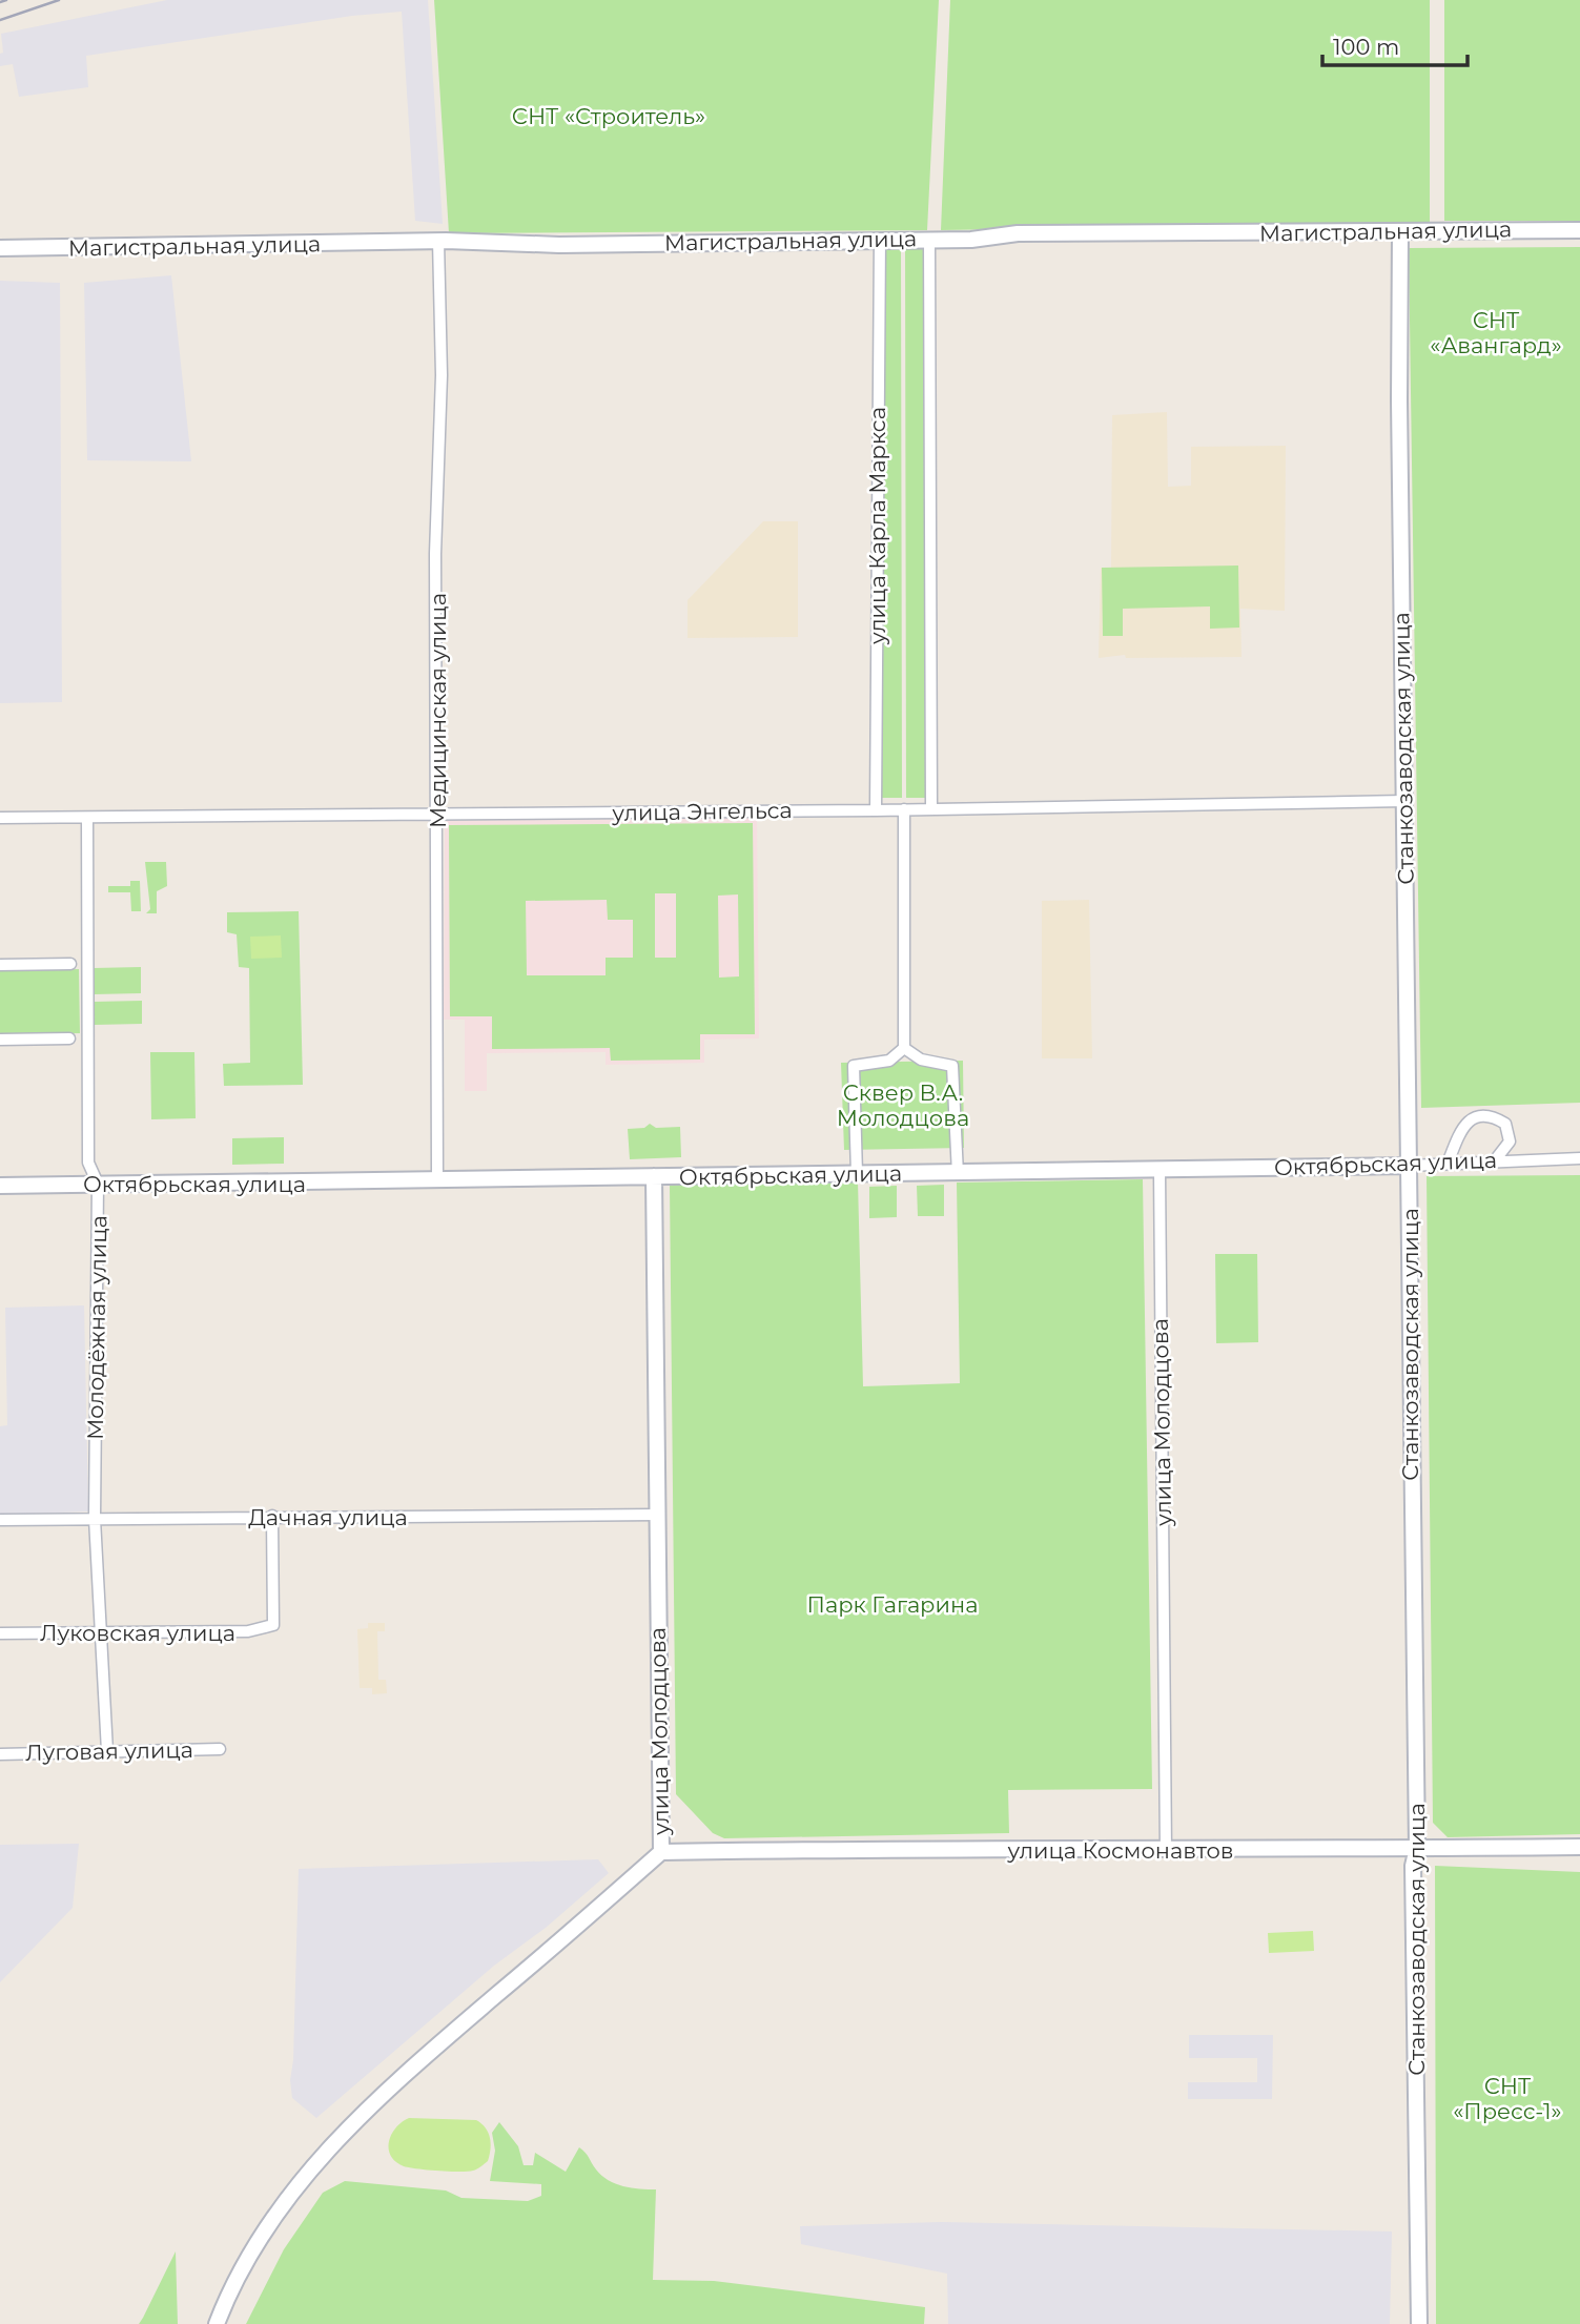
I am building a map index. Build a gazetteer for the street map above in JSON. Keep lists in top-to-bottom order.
{
  "streets": {
    "street": [
      "Магистральная улица",
      "улица Карла Маркса",
      "Медицинская улица",
      "Станкозаводская улица",
      "улица Энгельса",
      "Октябрьская улица",
      "Молодёжная улица",
      "улица Молодцова",
      "Дачная улица",
      "Луковская улица",
      "Луговая улица",
      "улица Космонавтов"
    ]
  },
  "crossings": [
    ["Магистральная улица", "улица Карла Маркса"],
    ["Магистральная улица", "Медицинская улица"],
    ["Магистральная улица", "Станкозаводская улица"],
    ["улица Карла Маркса", "улица Энгельса"],
    ["Медицинская улица", "улица Энгельса"],
    ["Медицинская улица", "Октябрьская улица"],
    ["Станкозаводская улица", "улица Энгельса"],
    ["Станкозаводская улица", "Октябрьская улица"],
    ["Станкозаводская улица", "улица Космонавтов"],
    ["улица Энгельса", "Молодёжная улица"],
    ["Октябрьская улица", "Молодёжная улица"],
    ["Октябрьская улица", "улица Молодцова"],
    ["Молодёжная улица", "Дачная улица"],
    ["Молодёжная улица", "Луковская улица"],
    ["Молодёжная улица", "Луговая улица"],
    ["улица Молодцова", "Дачная улица"],
    ["улица Молодцова", "улица Космонавтов"],
    ["Дачная улица", "Луковская улица"]
  ],
  "parks": [
    "СНТ «Строитель»",
    "СНТ «Авангард»",
    "Сквер В.А. Молодцова",
    "Парк Гагарина",
    "СНТ «Пресс-1»"
  ],
  "scale_bar": "100 m"
}
